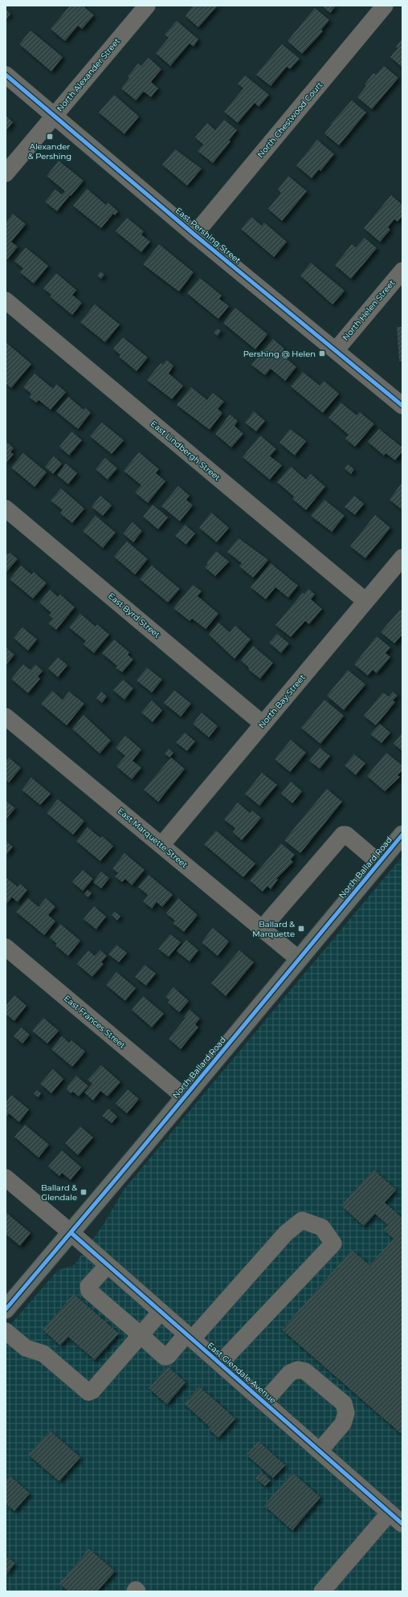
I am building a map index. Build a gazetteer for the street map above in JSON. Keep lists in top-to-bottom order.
{
  "streets": {
    "main road": ["North Ballard Road"],
    "street": [
      "North Alexander Street",
      "North Chestwood Court",
      "East Pershing Street",
      "North Helen Street",
      "East Lindbergh Street",
      "East Byrd Street",
      "North Bay Street",
      "East Marquette Street",
      "East Frances Street",
      "East Glendale Avenue"
    ]
  },
  "crossings": [
    ["North Alexander Street", "East Pershing Street"],
    ["North Chestwood Court", "East Pershing Street"],
    ["East Pershing Street", "North Helen Street"],
    ["East Lindbergh Street", "North Bay Street"],
    ["East Byrd Street", "North Bay Street"],
    ["North Bay Street", "East Marquette Street"],
    ["East Marquette Street", "North Ballard Road"],
    ["North Ballard Road", "East Frances Street"],
    ["North Ballard Road", "East Glendale Avenue"]
  ],
  "places": {
    "transit": [
      "Alexander & Pershing",
      "Pershing @ Helen",
      "Ballard & Marquette",
      "Ballard & Glendale"
    ]
  }
}
